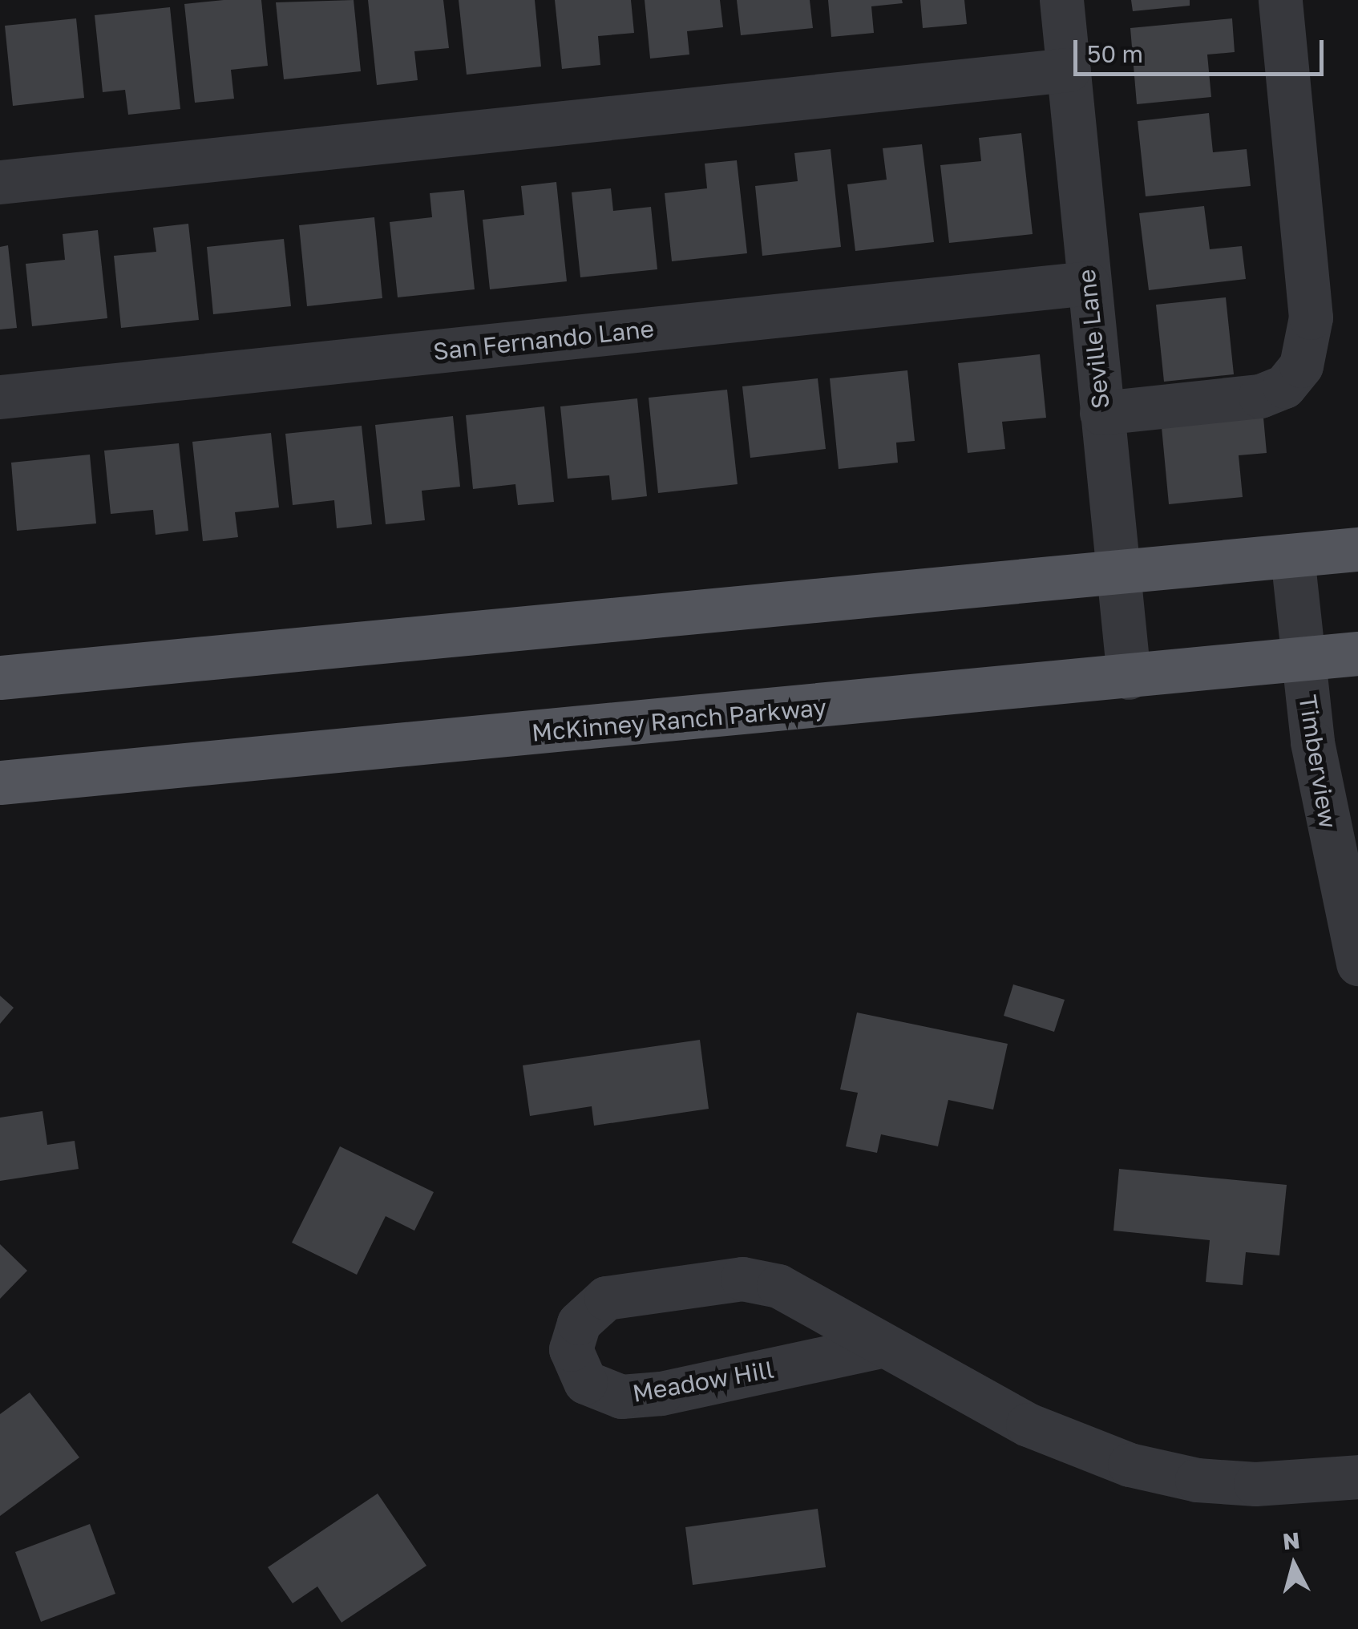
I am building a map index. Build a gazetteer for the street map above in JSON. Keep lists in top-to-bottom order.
{
  "streets": {
    "main road": ["McKinney Ranch Parkway"],
    "street": [
      "Seville Lane",
      "San Fernando Lane",
      "Timberview",
      "Meadow Hill"
    ]
  },
  "crossings": [
    ["Seville Lane", "San Fernando Lane"],
    ["Seville Lane", "McKinney Ranch Parkway"],
    ["McKinney Ranch Parkway", "Timberview"]
  ],
  "scale_bar": "50 m",
  "north": "top"
}
